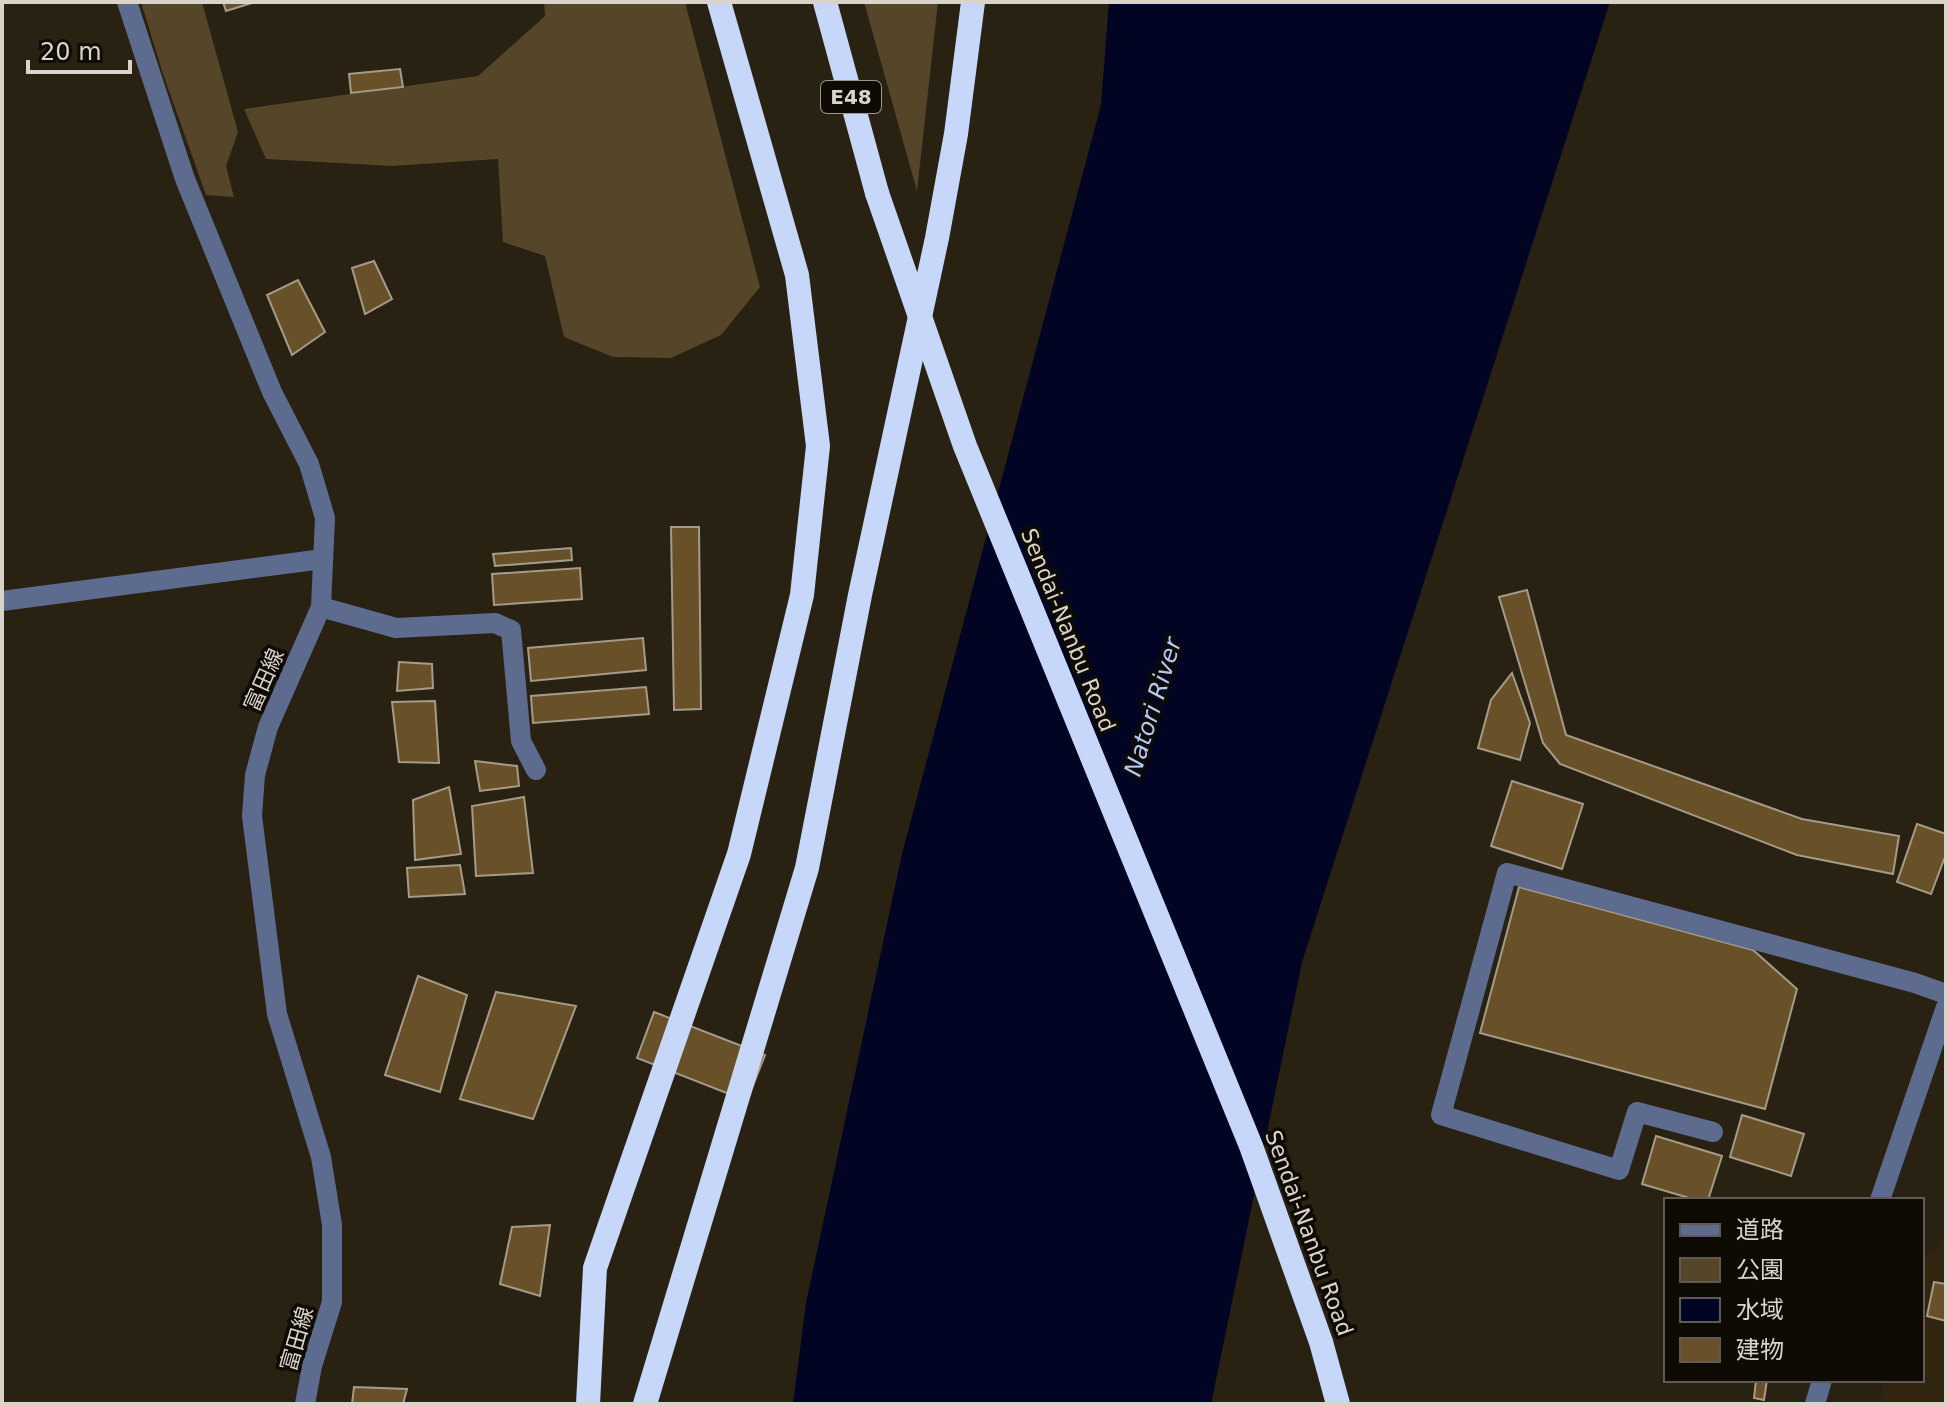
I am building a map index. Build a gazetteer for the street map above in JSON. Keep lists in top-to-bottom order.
{
  "streets": {
    "highway": ["E48", "Sendai-Nanbu Road"],
    "street": ["富田線"]
  },
  "water": ["Natori River"],
  "legend": [
    "道路",
    "公園",
    "水域",
    "建物"
  ],
  "scale_bar": "20 m"
}
